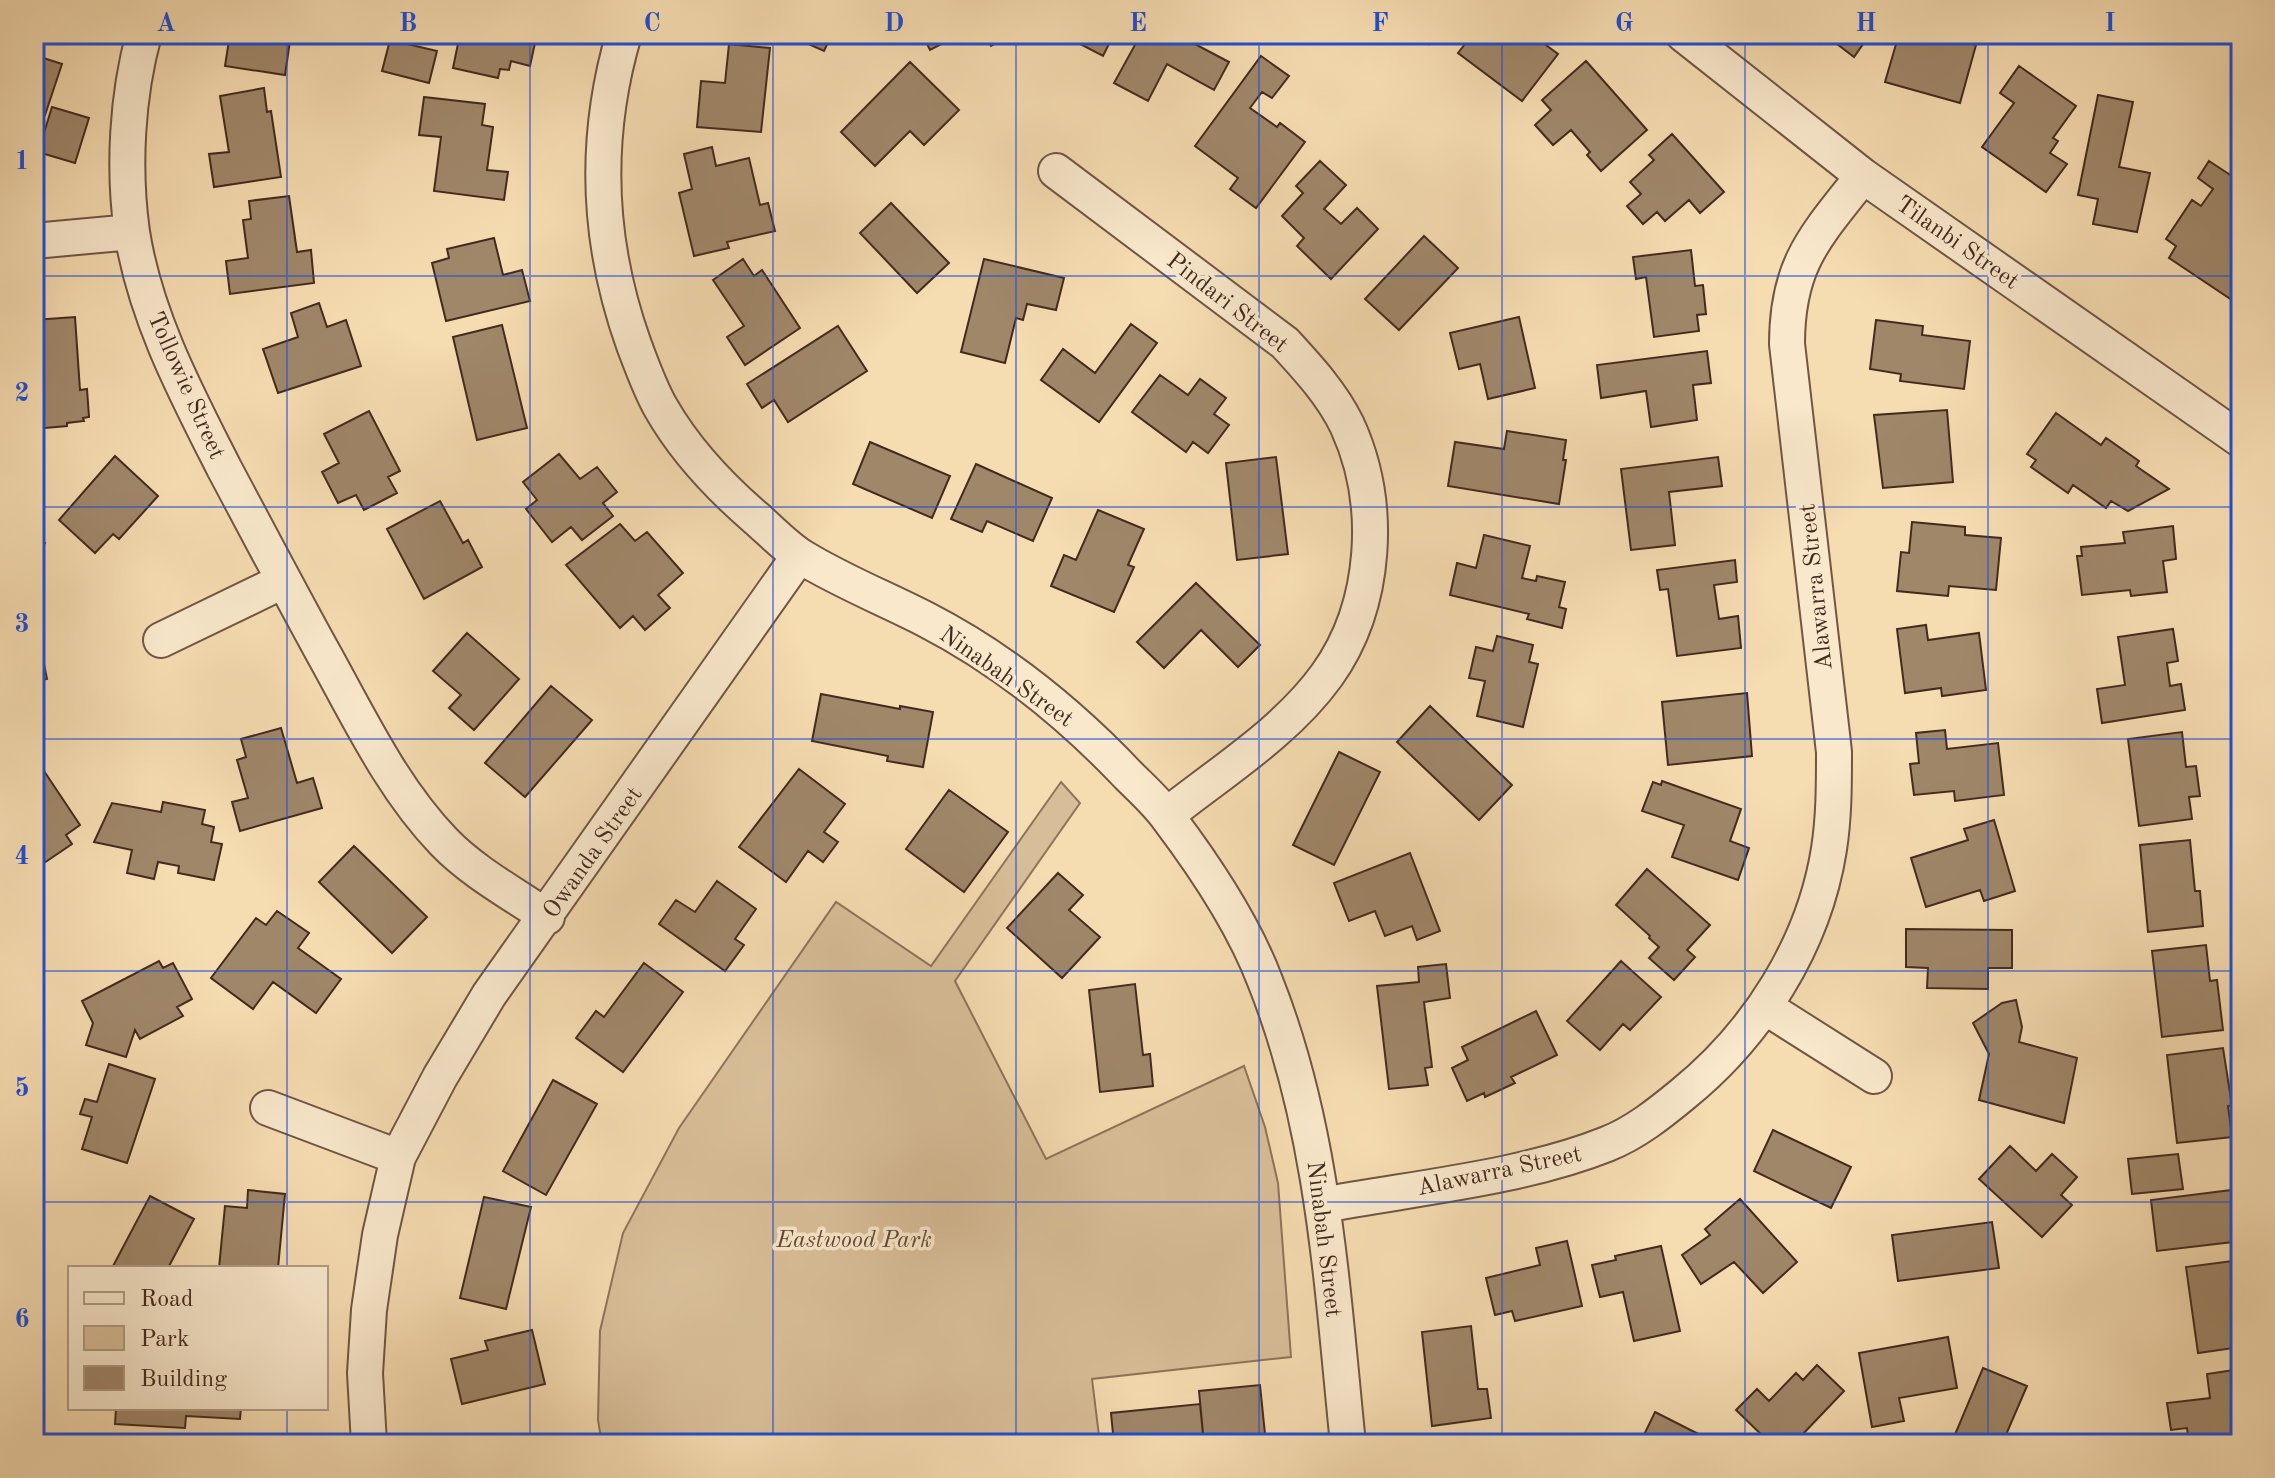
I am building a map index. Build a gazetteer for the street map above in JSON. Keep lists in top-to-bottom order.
{
  "streets": {
    "street": [
      "Tilanbi Street",
      "Pindari Street",
      "Tollowie Street",
      "Alawarra Street",
      "Ninabah Street",
      "Owanda Street"
    ]
  },
  "crossings": [
    ["Tilanbi Street", "Alawarra Street"],
    ["Pindari Street", "Ninabah Street"],
    ["Tollowie Street", "Owanda Street"],
    ["Alawarra Street", "Ninabah Street"],
    ["Ninabah Street", "Owanda Street"]
  ],
  "parks": ["Eastwood Park"],
  "legend": ["Road", "Park", "Building"],
  "grid": {
    "columns": [
      "A",
      "B",
      "C",
      "D",
      "E",
      "F",
      "G",
      "H",
      "I"
    ],
    "rows": [
      "1",
      "2",
      "3",
      "4",
      "5",
      "6"
    ]
  }
}
